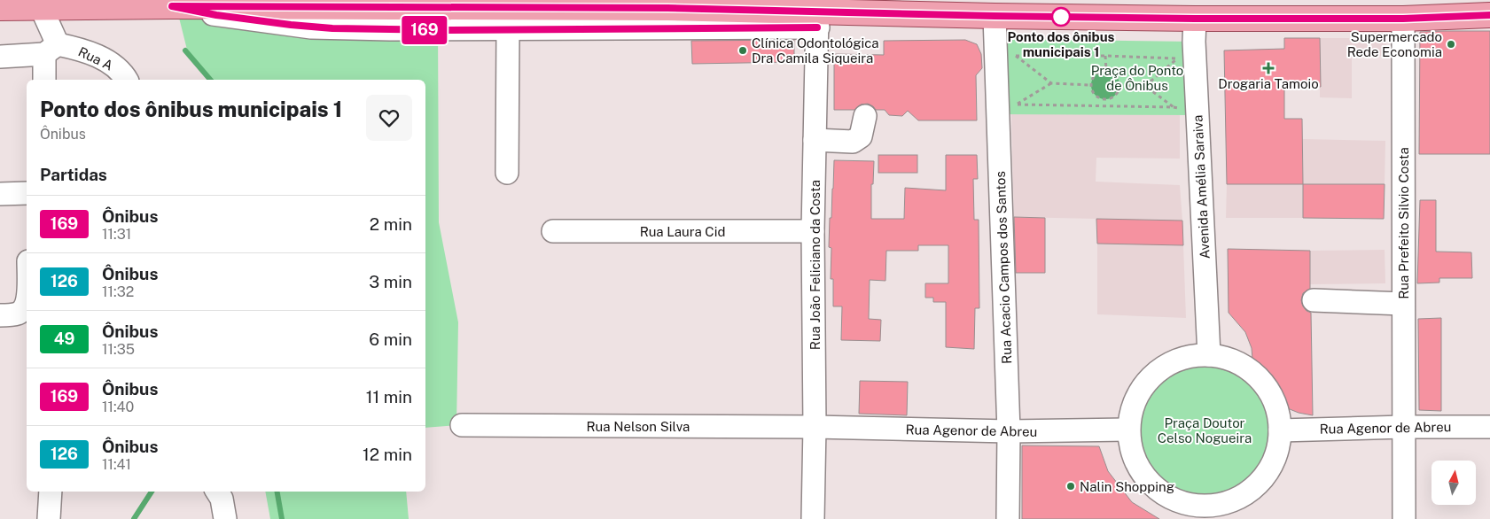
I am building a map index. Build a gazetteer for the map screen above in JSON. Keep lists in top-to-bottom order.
{
  "streets": {
    "street": [
      "Rua A",
      "Avenida Amélia Saraiva",
      "Rua Prefeito Silvio Costa",
      "Rua Laura Cid",
      "Rua João Feliciano da Costa",
      "Rua Acacio Campos dos Santos",
      "Rua Nelson Silva",
      "Rua Agenor de Abreu"
    ]
  },
  "crossings": [
    ["Avenida Amélia Saraiva", "Rua Agenor de Abreu"],
    ["Rua Prefeito Silvio Costa", "Rua Agenor de Abreu"],
    ["Rua Laura Cid", "Rua João Feliciano da Costa"],
    ["Rua João Feliciano da Costa", "Rua Nelson Silva"],
    ["Rua João Feliciano da Costa", "Rua Agenor de Abreu"],
    ["Rua Acacio Campos dos Santos", "Rua Agenor de Abreu"],
    ["Rua Nelson Silva", "Rua Agenor de Abreu"]
  ],
  "parks": ["Praça do Ponto de Ônibus", "Praça Doutor Celso Nogueira"],
  "places": {
    "other": [
      "Ponto dos ônibus municipais 1",
      "Supermercado Rede Economia",
      "Clínica Odontológica Dra Camila Siqueira",
      "Nalin Shopping"
    ],
    "health": ["Drogaria Tamoio"]
  },
  "lines": ["bus line 169"],
  "north": "top",
  "page": {
    "on_map": "169",
    "heading": [
      ["Ponto dos ônibus municipais 1", "Ônibus"],
      "Partidas"
    ],
    "list": [
      {
        "mark": "169",
        "name": "Ônibus",
        "note": "11:31",
        "value": "2 min"
      },
      {
        "mark": "126",
        "name": "Ônibus",
        "note": "11:32",
        "value": "3 min"
      },
      {
        "mark": "49",
        "name": "Ônibus",
        "note": "11:35",
        "value": "6 min"
      },
      {
        "mark": "169",
        "name": "Ônibus",
        "note": "11:40",
        "value": "11 min"
      },
      {
        "mark": "126",
        "name": "Ônibus",
        "note": "11:41",
        "value": "12 min"
      }
    ]
  }
}
